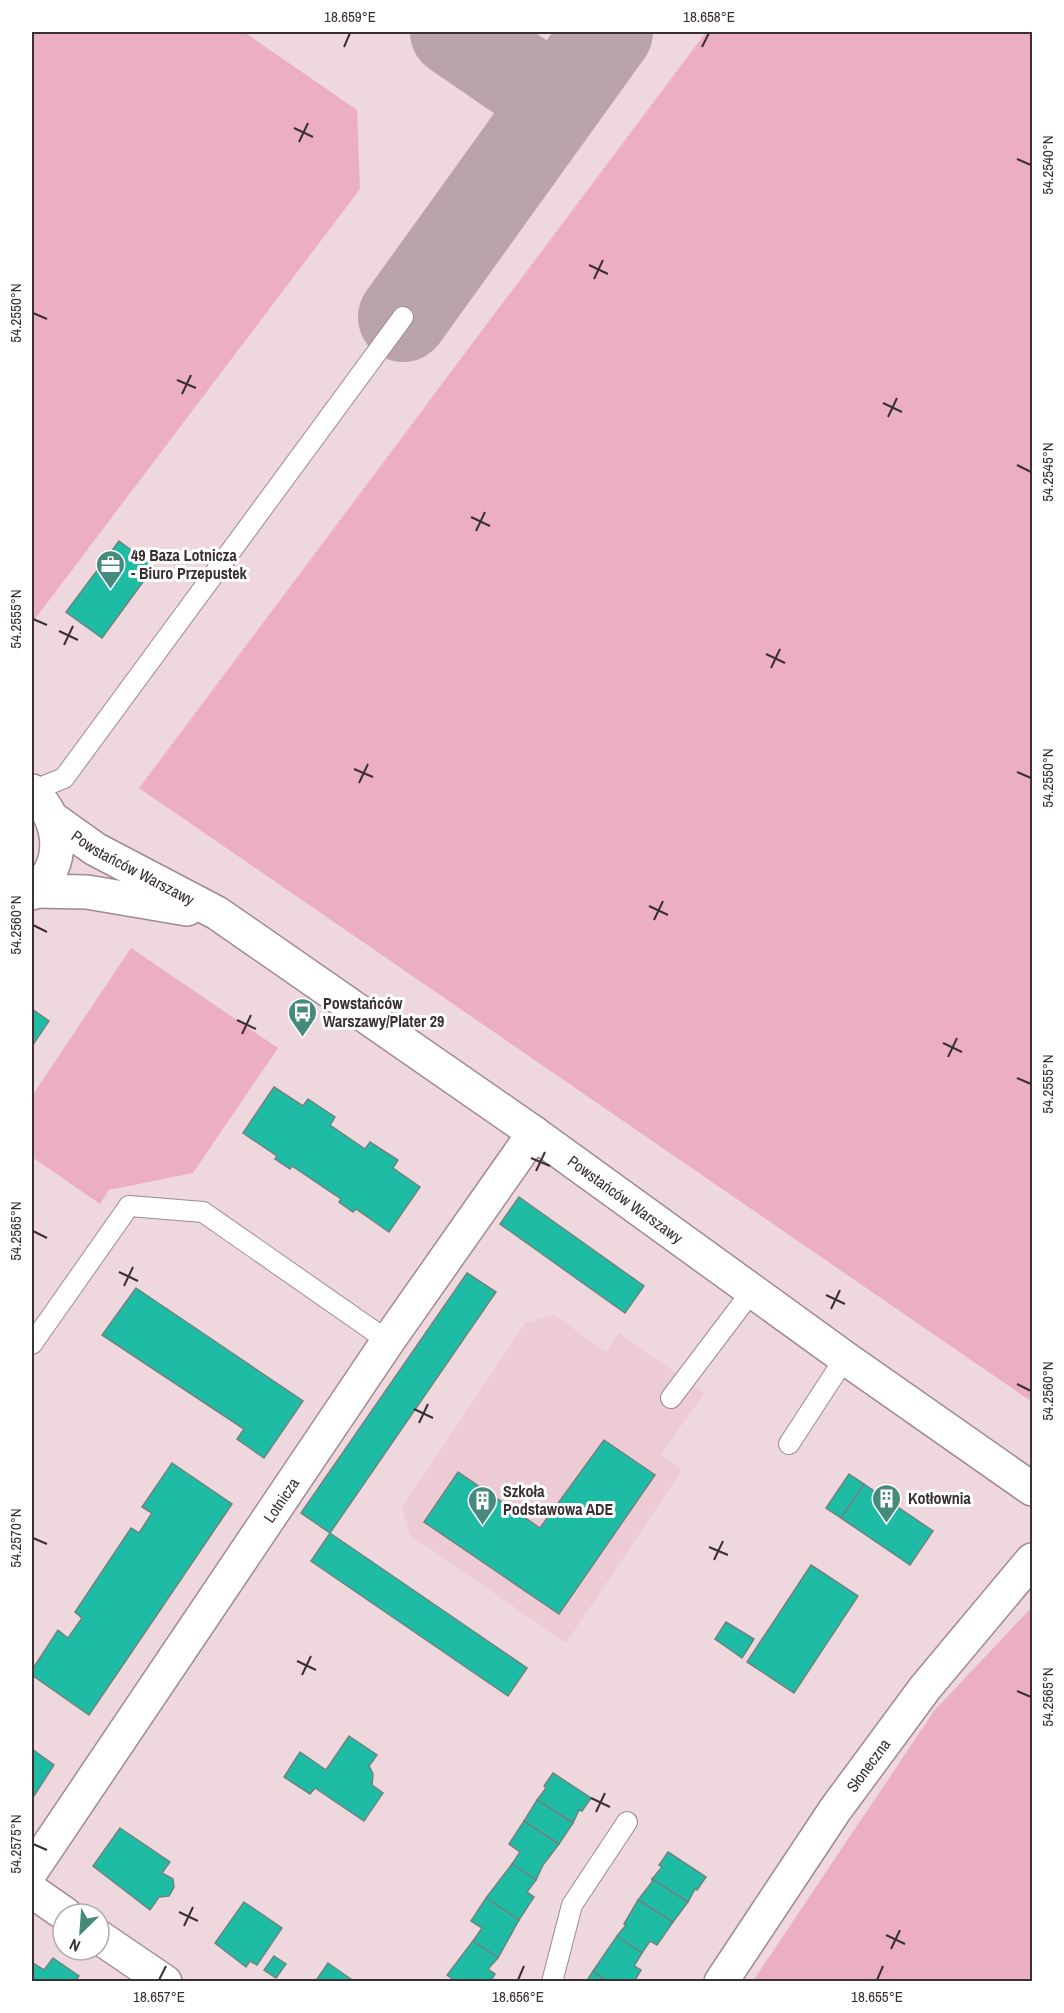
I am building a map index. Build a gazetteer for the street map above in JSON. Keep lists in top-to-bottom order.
{
  "streets": {
    "street": ["Powstańców Warszawy", "Lotnicza", "Słoneczna"]
  },
  "crossings": [
    ["Powstańców Warszawy", "Lotnicza"]
  ],
  "places": {
    "office": ["49 Baza Lotnicza - Biuro Przepustek"],
    "bus stop": ["Powstańców Warszawy/Plater 29"],
    "building": ["Kotłownia", "Szkoła Podstawowa ADE"]
  },
  "north": "bottom left",
  "coordinates": [
    "18.659°E",
    "18.658°E",
    "54.2540°N",
    "54.2550°N",
    "54.2545°N",
    "54.2555°N",
    "54.2560°N",
    "54.2565°N",
    "54.2570°N",
    "54.2575°N",
    "18.657°E",
    "18.656°E",
    "18.655°E"
  ]
}
